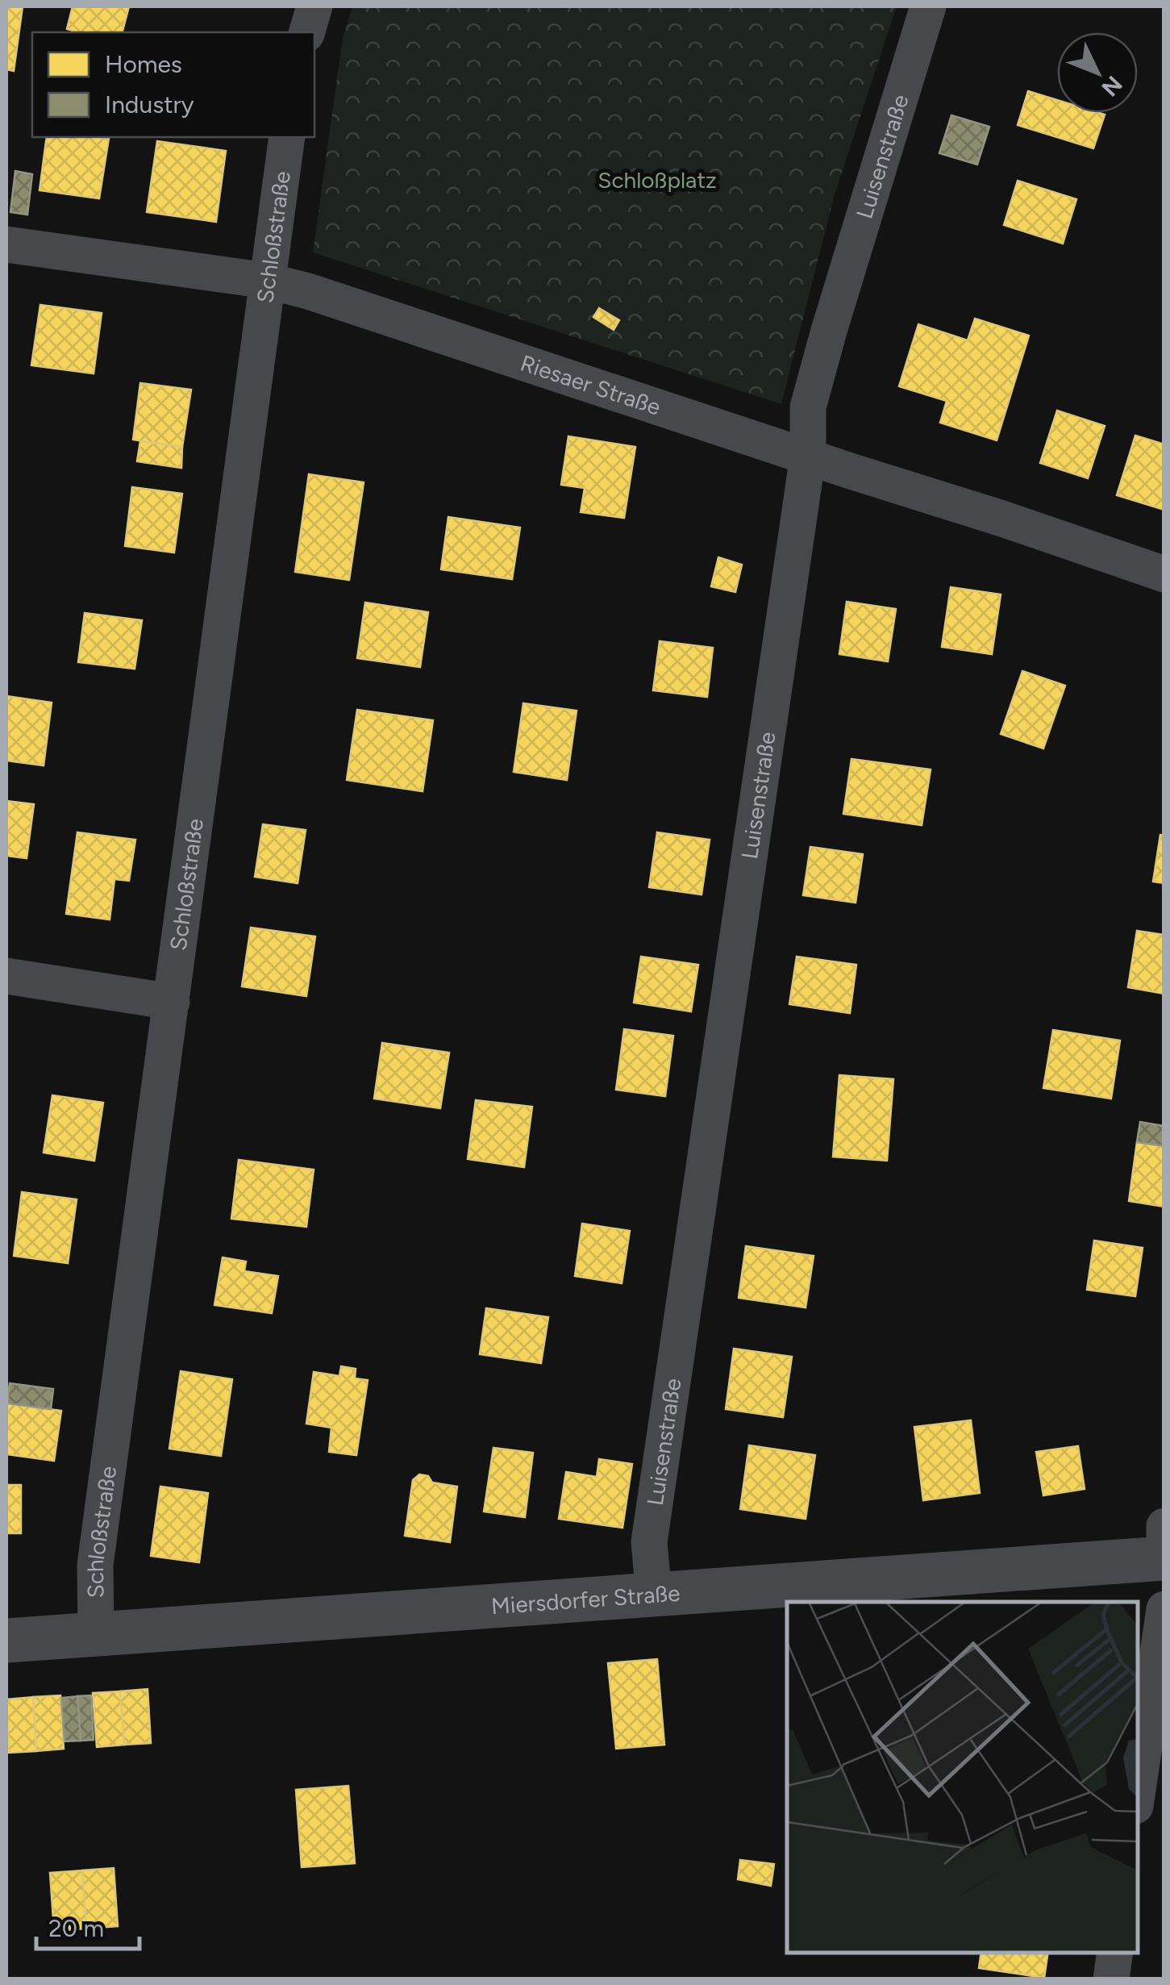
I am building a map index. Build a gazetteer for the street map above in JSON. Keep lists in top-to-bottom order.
{
  "streets": {
    "street": [
      "Luisenstraße",
      "Schloßstraße",
      "Riesaer Straße",
      "Miersdorfer Straße"
    ]
  },
  "crossings": [
    ["Luisenstraße", "Riesaer Straße"],
    ["Luisenstraße", "Miersdorfer Straße"],
    ["Schloßstraße", "Riesaer Straße"],
    ["Schloßstraße", "Miersdorfer Straße"]
  ],
  "parks": ["Schloßplatz"],
  "legend": ["Homes", "Industry"],
  "scale_bar": "20 m",
  "north": "bottom right"
}
